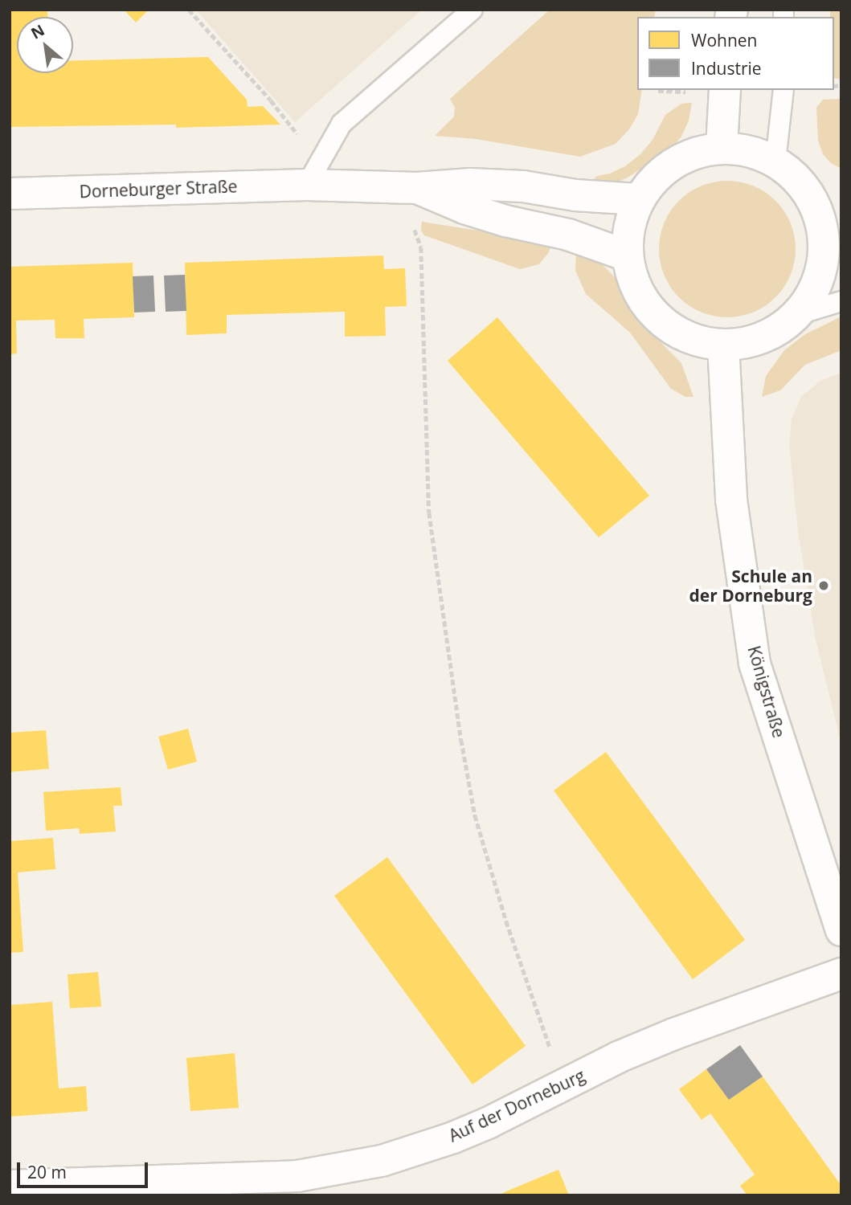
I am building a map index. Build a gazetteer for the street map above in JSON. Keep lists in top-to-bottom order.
{
  "streets": {
    "street": ["Dorneburger Straße", "Königstraße", "Auf der Dorneburg"]
  },
  "crossings": [
    ["Dorneburger Straße", "Königstraße"]
  ],
  "places": ["Schule an der Dorneburg"],
  "legend": ["Wohnen", "Industrie"],
  "scale_bar": "20 m",
  "north": "top left"
}
